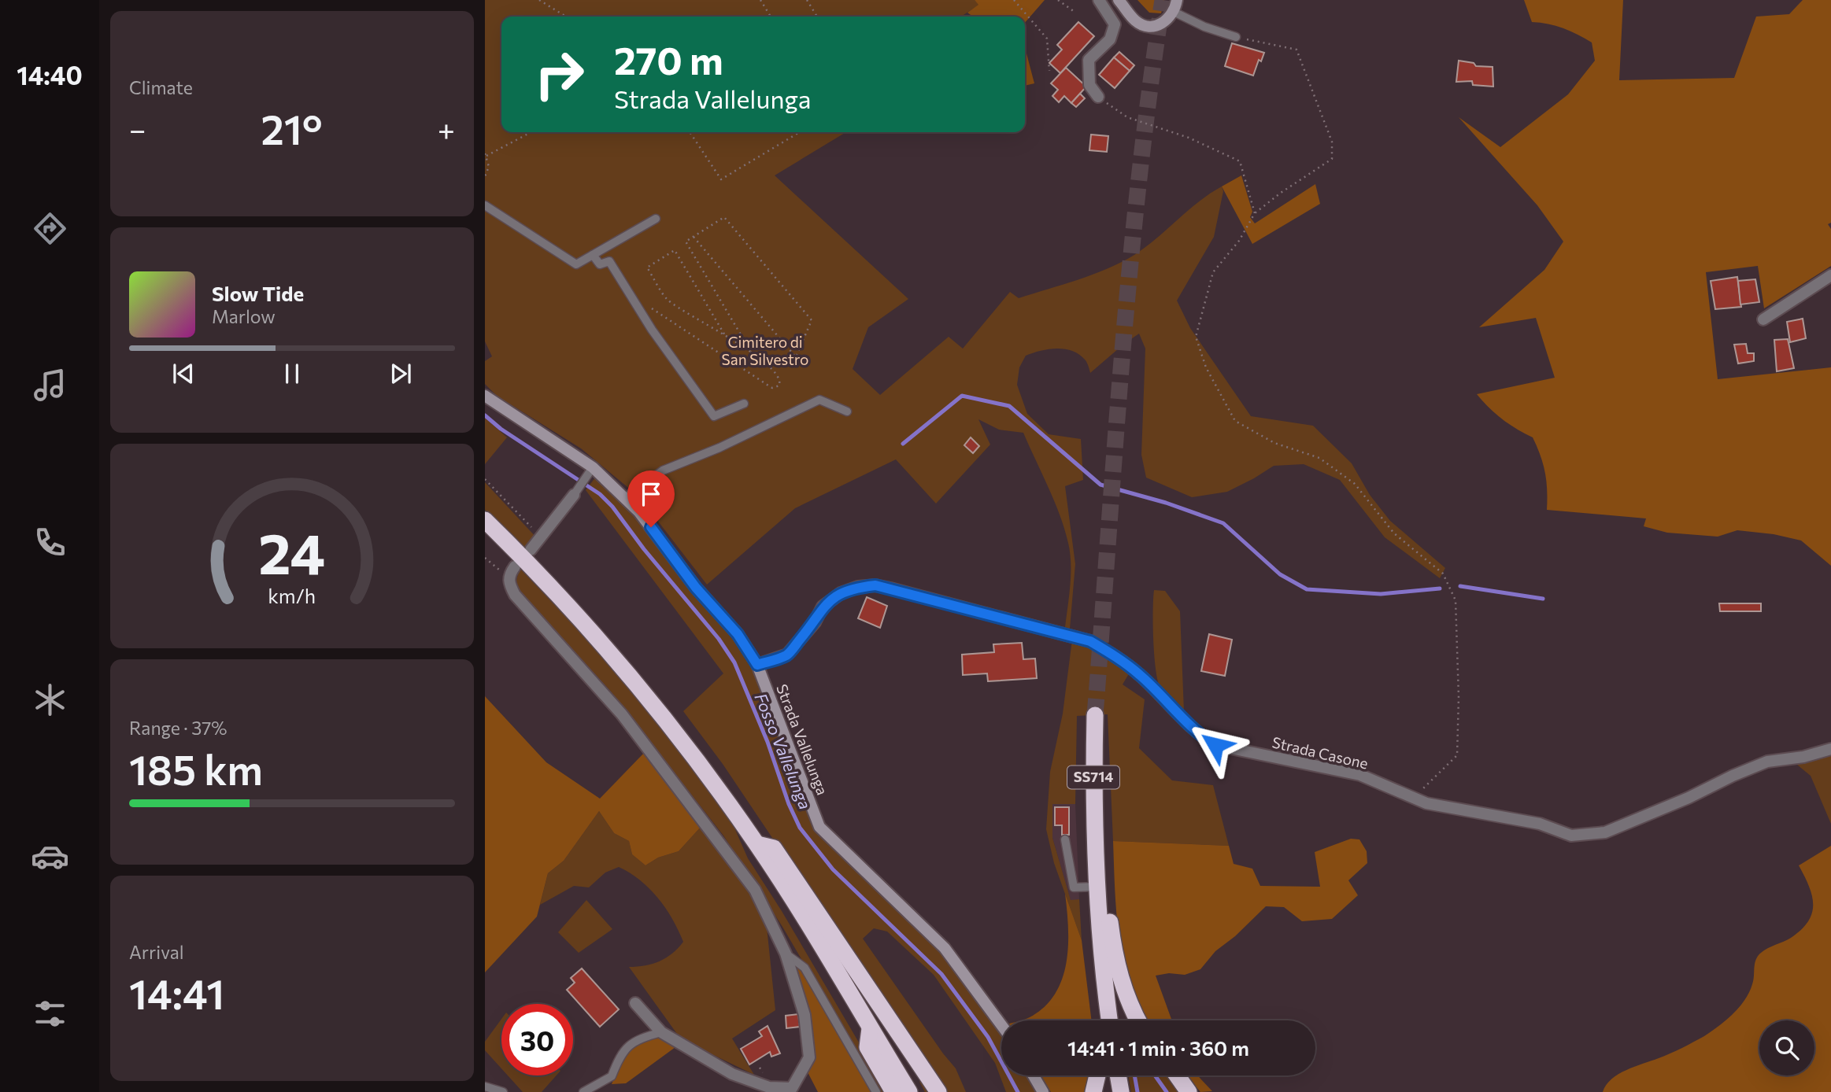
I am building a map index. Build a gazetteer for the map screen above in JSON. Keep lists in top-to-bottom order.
{
  "streets": {
    "highway": ["SS714"],
    "street": ["Strada Vallelunga", "Strada Casone"]
  },
  "crossings": [
    ["Strada Vallelunga", "Strada Casone"]
  ],
  "water": ["Fosso Vallelunga"],
  "parks": ["Cimitero di San Silvestro"],
  "page": {
    "tabs": "14:40",
    "tile": [
      "Climate",
      ["Range · 37%", "185 km"],
      ["Arrival", "14:41"]
    ],
    "turn": ["270 m", "Strada Vallelunga"],
    "heat": ["−", "21°", "+"],
    "song": ["Slow Tide", "Marlow"],
    "limit": "30",
    "trip": "14:41 · 1 min · 360 m",
    "gauge": ["24", "km/h"]
  }
}
